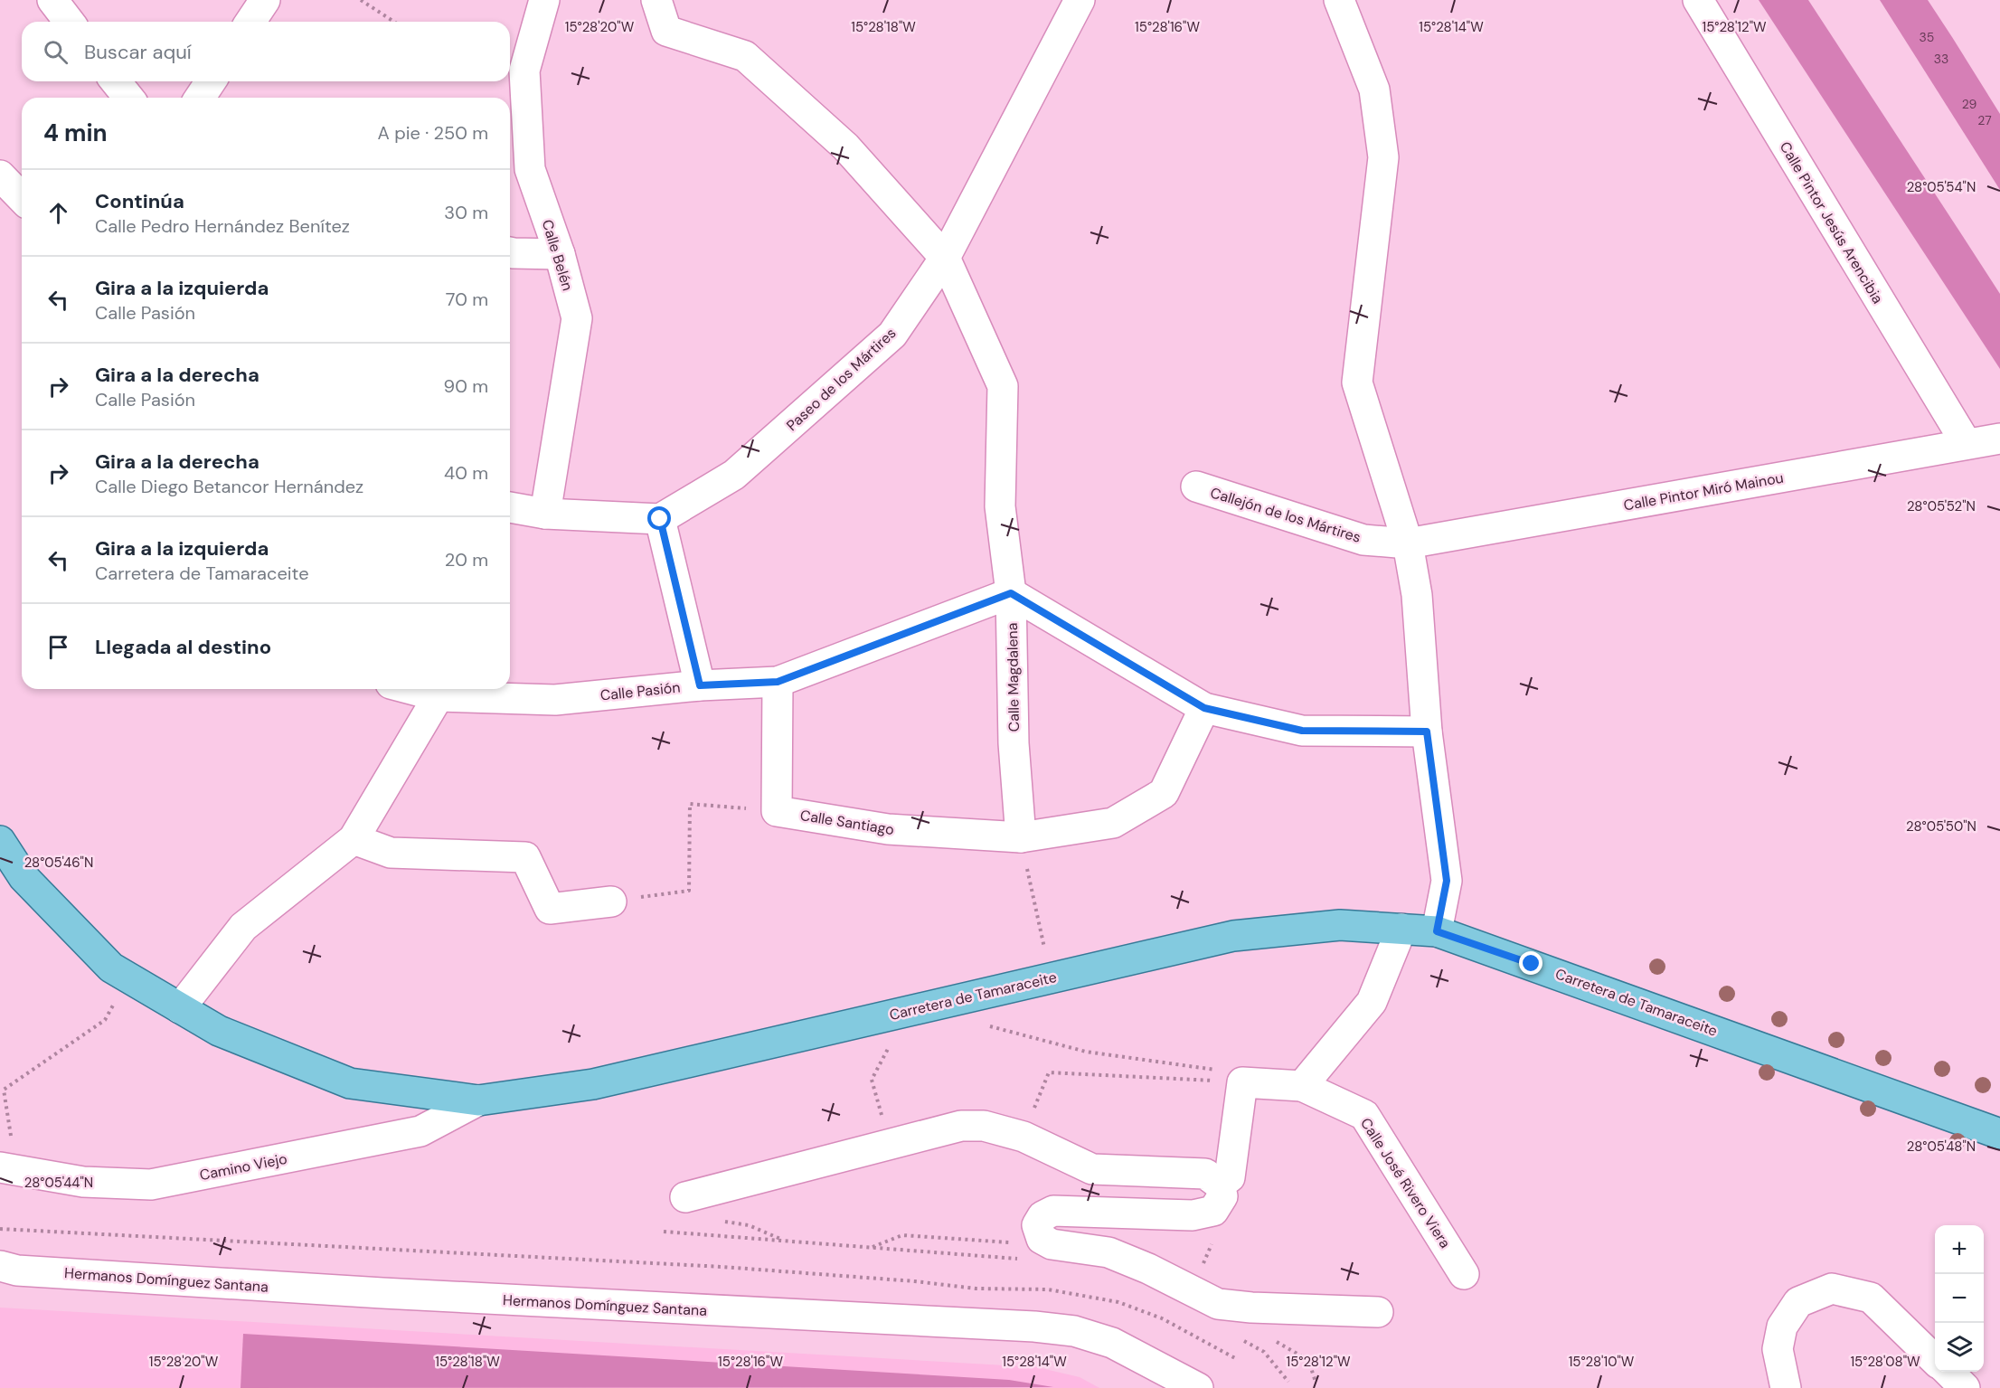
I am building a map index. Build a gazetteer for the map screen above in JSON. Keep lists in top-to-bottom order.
{
  "streets": {
    "main road": ["Carretera de Tamaraceite"],
    "street": [
      "Calle Pintor Jesús Arencibia",
      "Calle Belén",
      "Paseo de los Mártires",
      "Calle Pintor Miró Mainou",
      "Callejón de los Mártires",
      "Calle Magdalena",
      "Calle Pasión",
      "Calle Santiago",
      "Camino Viejo",
      "Calle José Rivero Viera",
      "Hermanos Domínguez Santana"
    ]
  },
  "crossings": [
    ["Calle Pintor Jesús Arencibia", "Calle Pintor Miró Mainou"],
    ["Paseo de los Mártires", "Calle Magdalena"],
    ["Calle Pintor Miró Mainou", "Callejón de los Mártires"],
    ["Calle Magdalena", "Calle Pasión"],
    ["Calle Magdalena", "Calle Santiago"],
    ["Carretera de Tamaraceite", "Camino Viejo"]
  ],
  "house_numbers": [
    "35",
    "33",
    "29",
    "27"
  ],
  "page": {
    "search": "Buscar aquí",
    "heading": ["4 min", "A pie · 250 m"],
    "list": [
      ["Continúa", "Calle Pedro Hernández Benítez", "30 m"],
      ["Gira a la izquierda", "Calle Pasión", "70 m"],
      ["Gira a la derecha", "Calle Pasión", "90 m"],
      ["Gira a la derecha", "Calle Diego Betancor Hernández", "40 m"],
      ["Gira a la izquierda", "Carretera de Tamaraceite", "20 m"],
      "Llegada al destino"
    ],
    "map_buttons": ["+", "−"]
  },
  "coordinates": [
    "15°28'20\"W",
    "15°28'18\"W",
    "15°28'16\"W",
    "15°28'14\"W",
    "15°28'12\"W",
    "28°05'54\"N",
    "28°05'52\"N",
    "28°05'50\"N",
    "28°05'46\"N",
    "28°05'48\"N",
    "28°05'44\"N",
    "15°28'10\"W",
    "15°28'08\"W"
  ]
}
